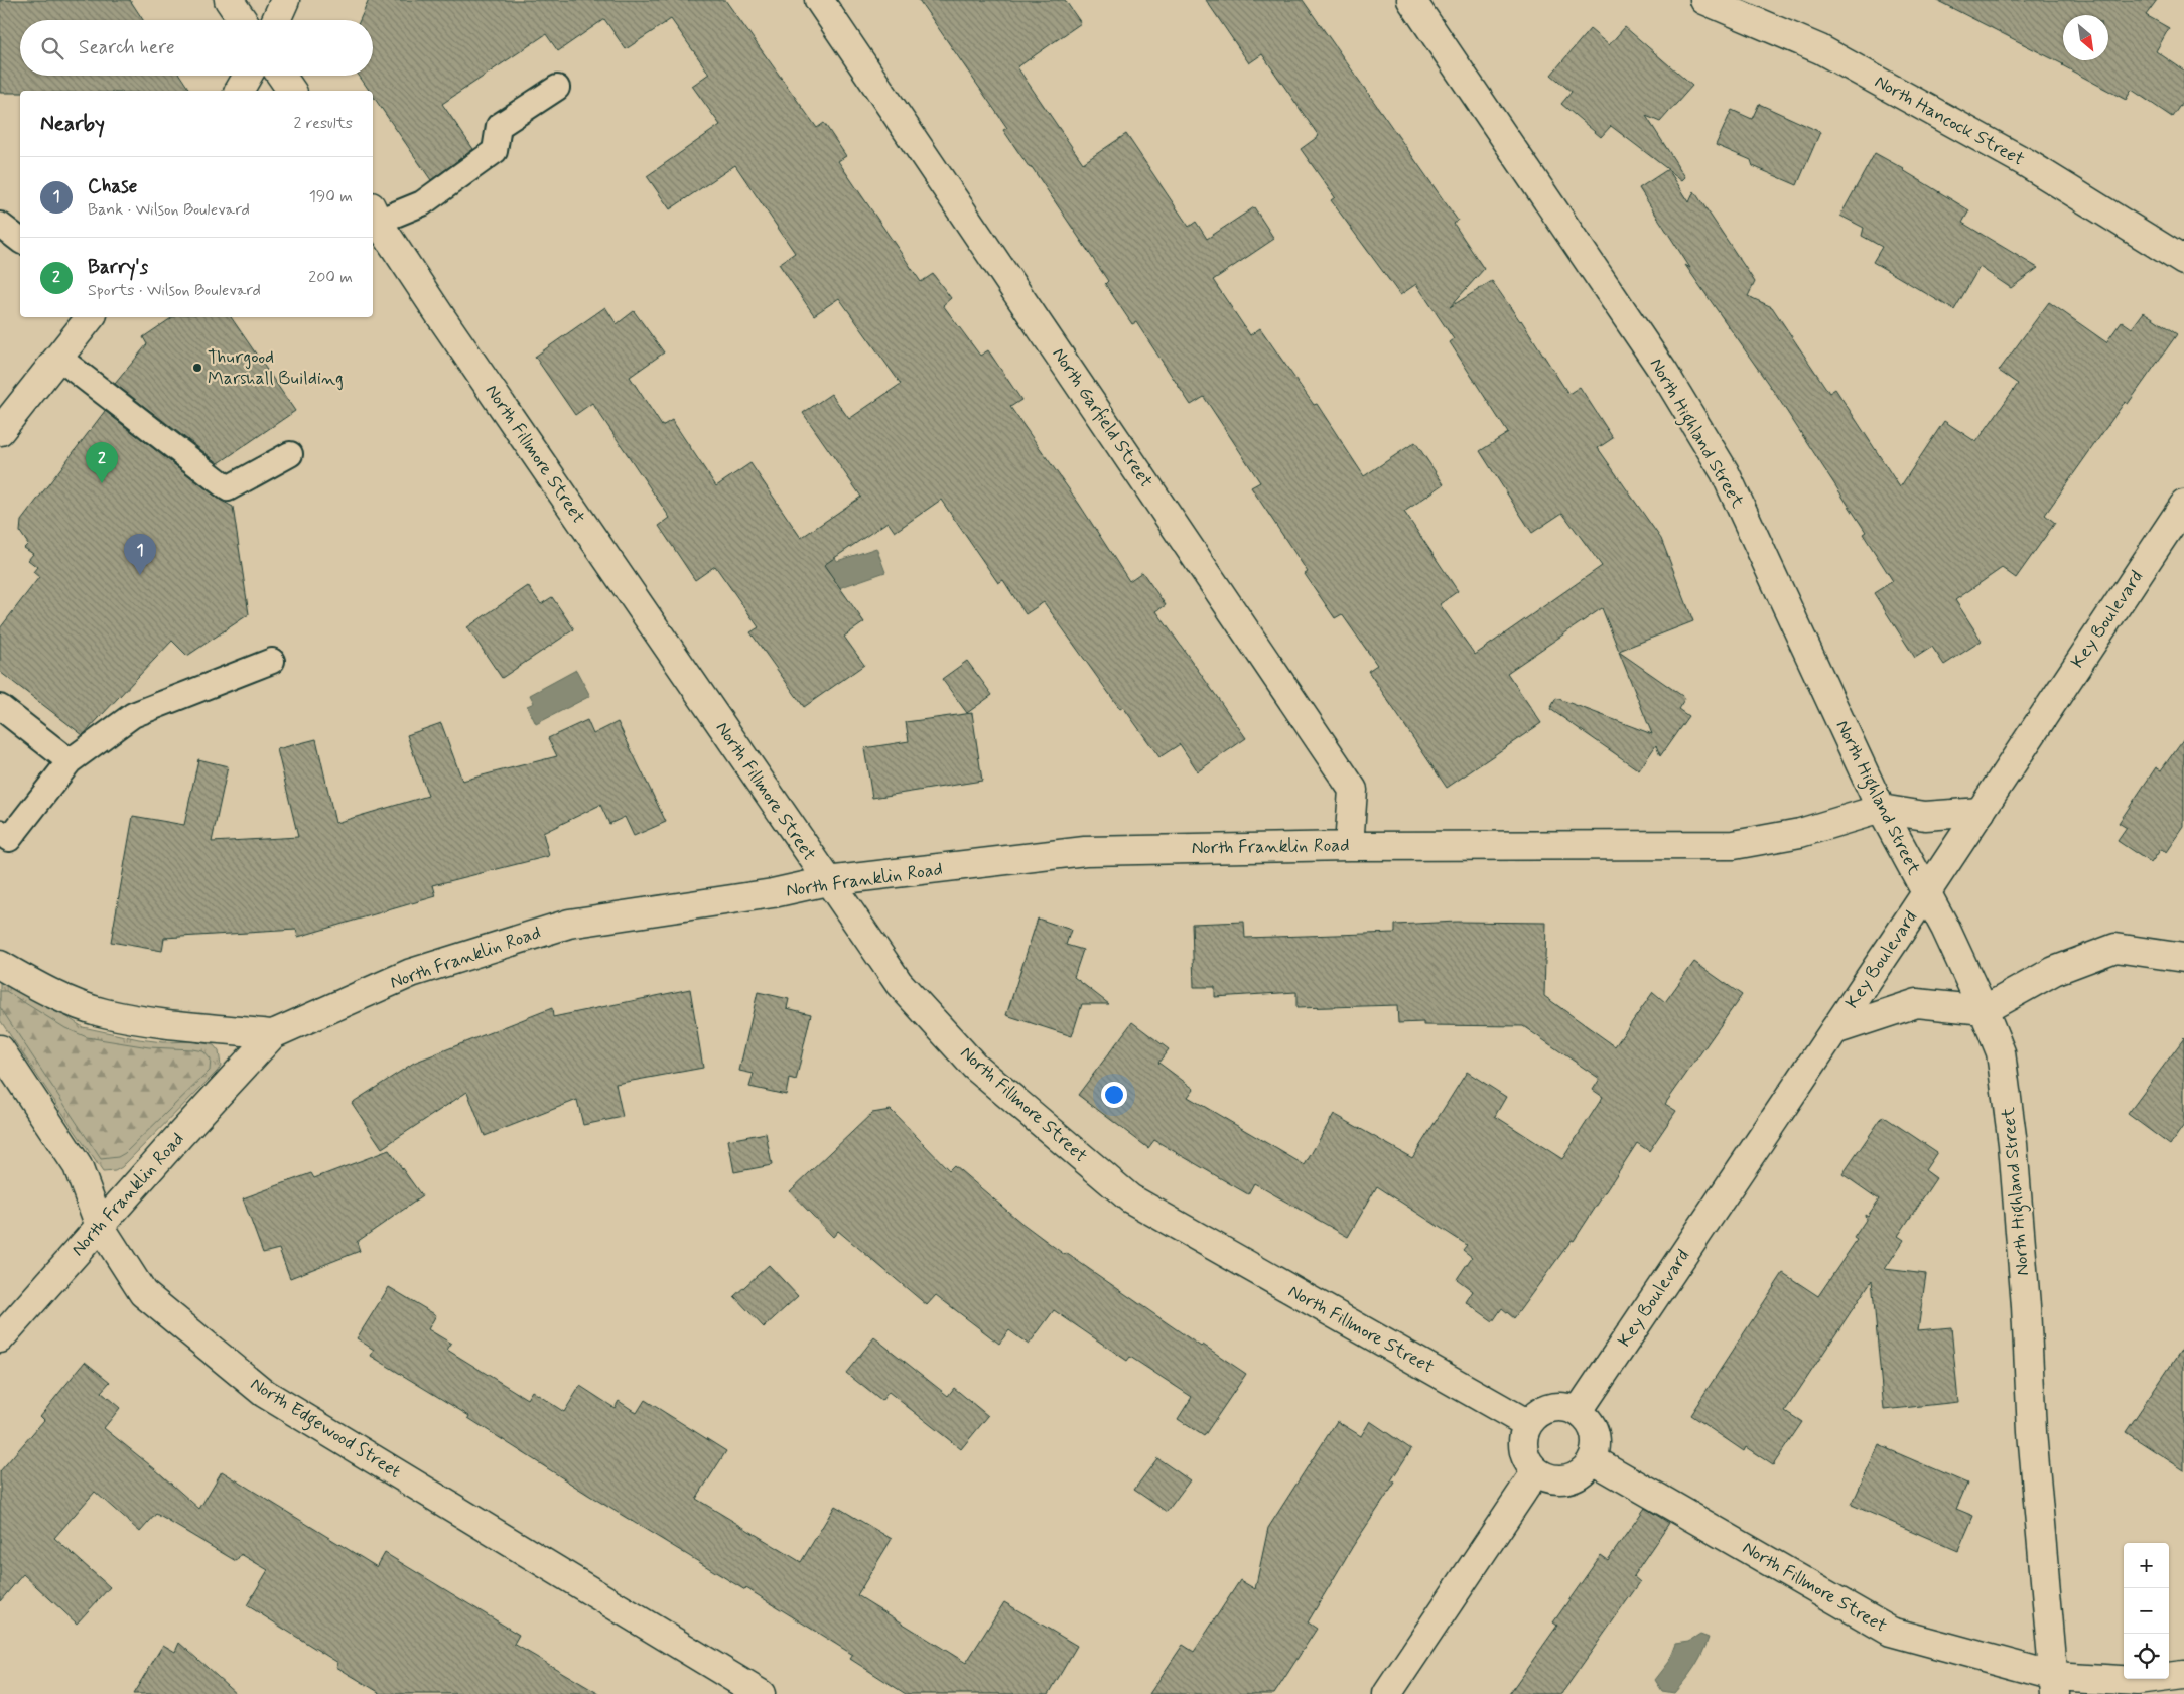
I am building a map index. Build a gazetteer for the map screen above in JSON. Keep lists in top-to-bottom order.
{
  "streets": {
    "street": [
      "North Hancock Street",
      "North Garfield Street",
      "North Highland Street",
      "North Fillmore Street",
      "Key Boulevard",
      "North Franklin Road",
      "North Edgewood Street"
    ]
  },
  "crossings": [
    ["North Garfield Street", "North Franklin Road"],
    ["North Highland Street", "North Fillmore Street"],
    ["North Highland Street", "Key Boulevard"],
    ["North Highland Street", "North Franklin Road"],
    ["North Fillmore Street", "Key Boulevard"],
    ["North Fillmore Street", "North Franklin Road"],
    ["North Franklin Road", "North Edgewood Street"]
  ],
  "places": ["Thurgood Marshall Building"],
  "north": "bottom right",
  "page": {
    "search": "Search here",
    "heading": ["Nearby", "2 results"],
    "list": [
      {
        "mark": "1",
        "name": "Chase",
        "note": "Bank · Wilson Boulevard",
        "value": "190 m"
      },
      {
        "mark": "2",
        "name": "Barry's",
        "note": "Sports · Wilson Boulevard",
        "value": "200 m"
      }
    ],
    "pins": ["2", "1"],
    "map_buttons": ["+", "−"]
  }
}
